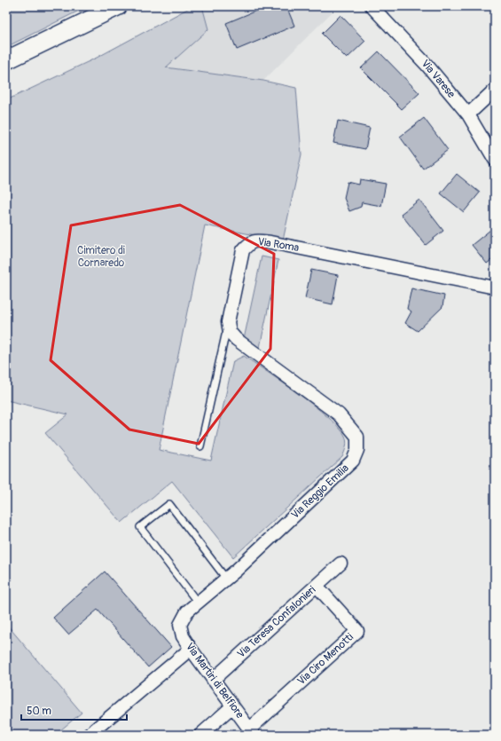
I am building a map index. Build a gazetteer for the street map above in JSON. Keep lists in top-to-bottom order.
{
  "streets": {
    "street": [
      "Via Varese",
      "Via Roma",
      "Via Reggio Emilia",
      "Via Teresa Confalonieri",
      "Via Ciro Menotti",
      "Via Martiri di Belfiore"
    ]
  },
  "crossings": [
    ["Via Roma", "Via Reggio Emilia"],
    ["Via Reggio Emilia", "Via Martiri di Belfiore"],
    ["Via Teresa Confalonieri", "Via Ciro Menotti"],
    ["Via Teresa Confalonieri", "Via Martiri di Belfiore"],
    ["Via Ciro Menotti", "Via Martiri di Belfiore"]
  ],
  "parks": ["Cimitero di Cornaredo"],
  "scale_bar": "50 m"
}
